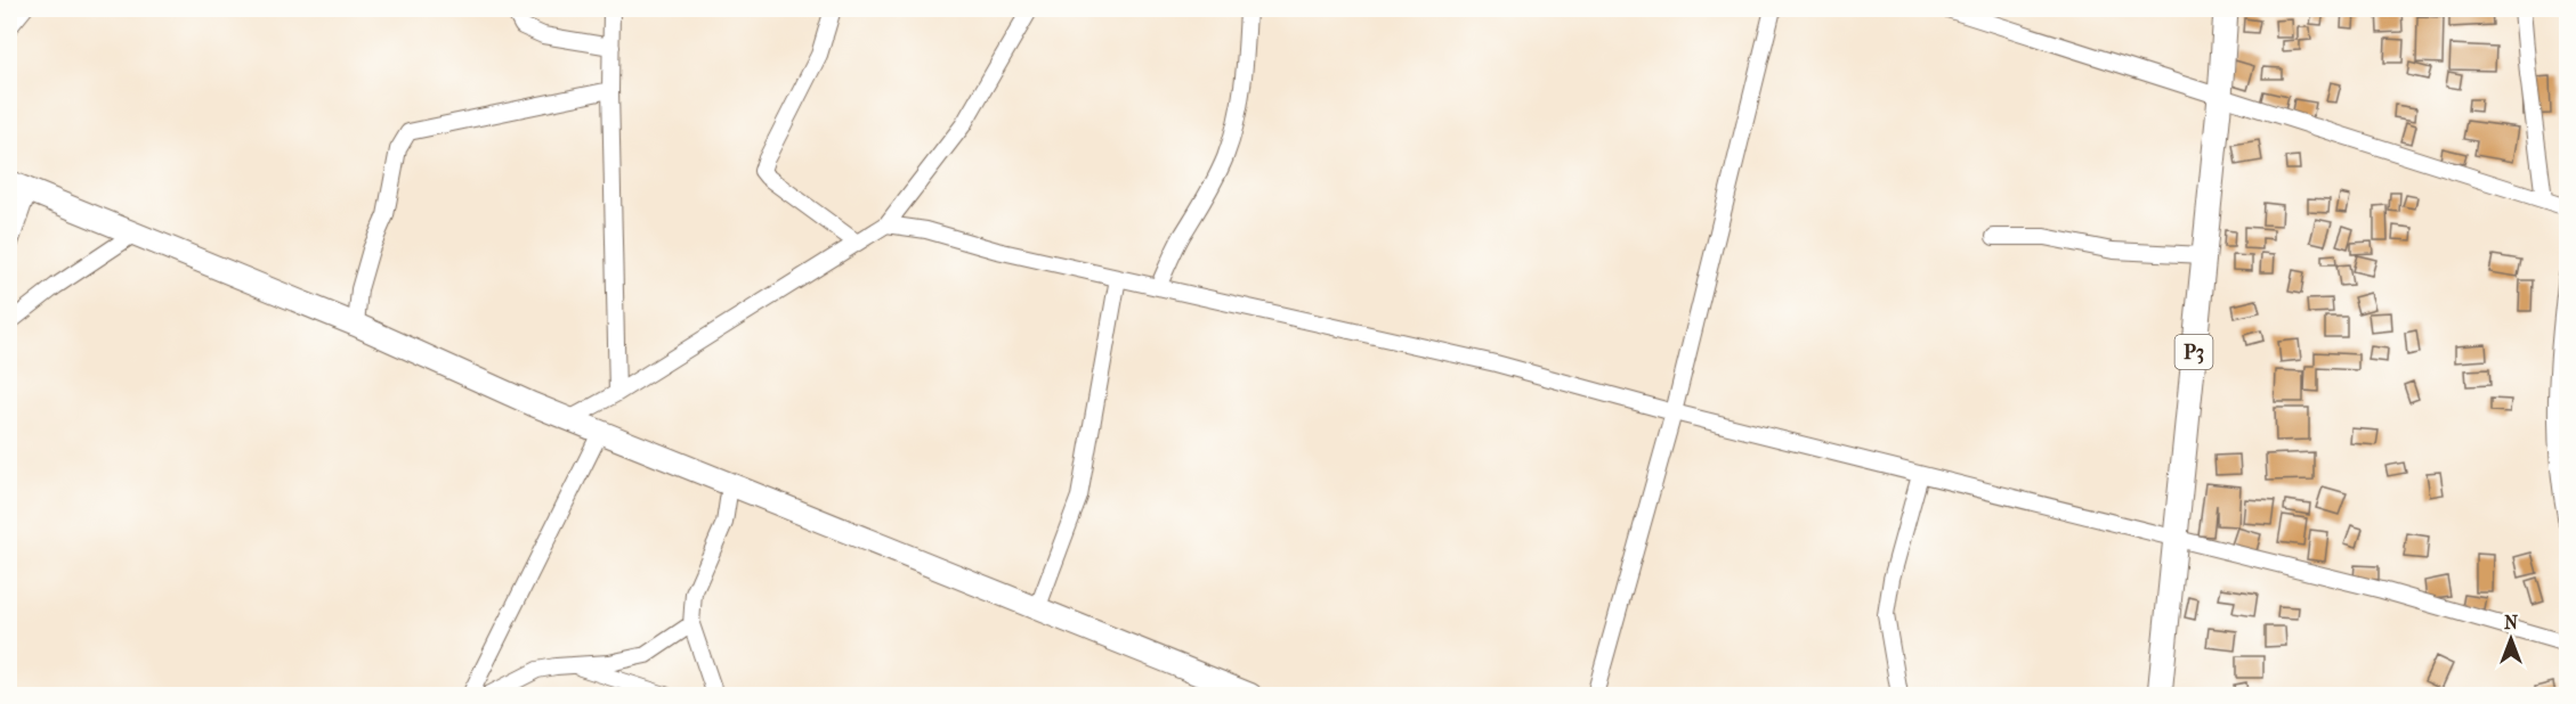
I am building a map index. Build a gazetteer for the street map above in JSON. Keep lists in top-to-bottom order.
{
  "streets": {
    "main road": ["P3"]
  },
  "north": "top"
}
